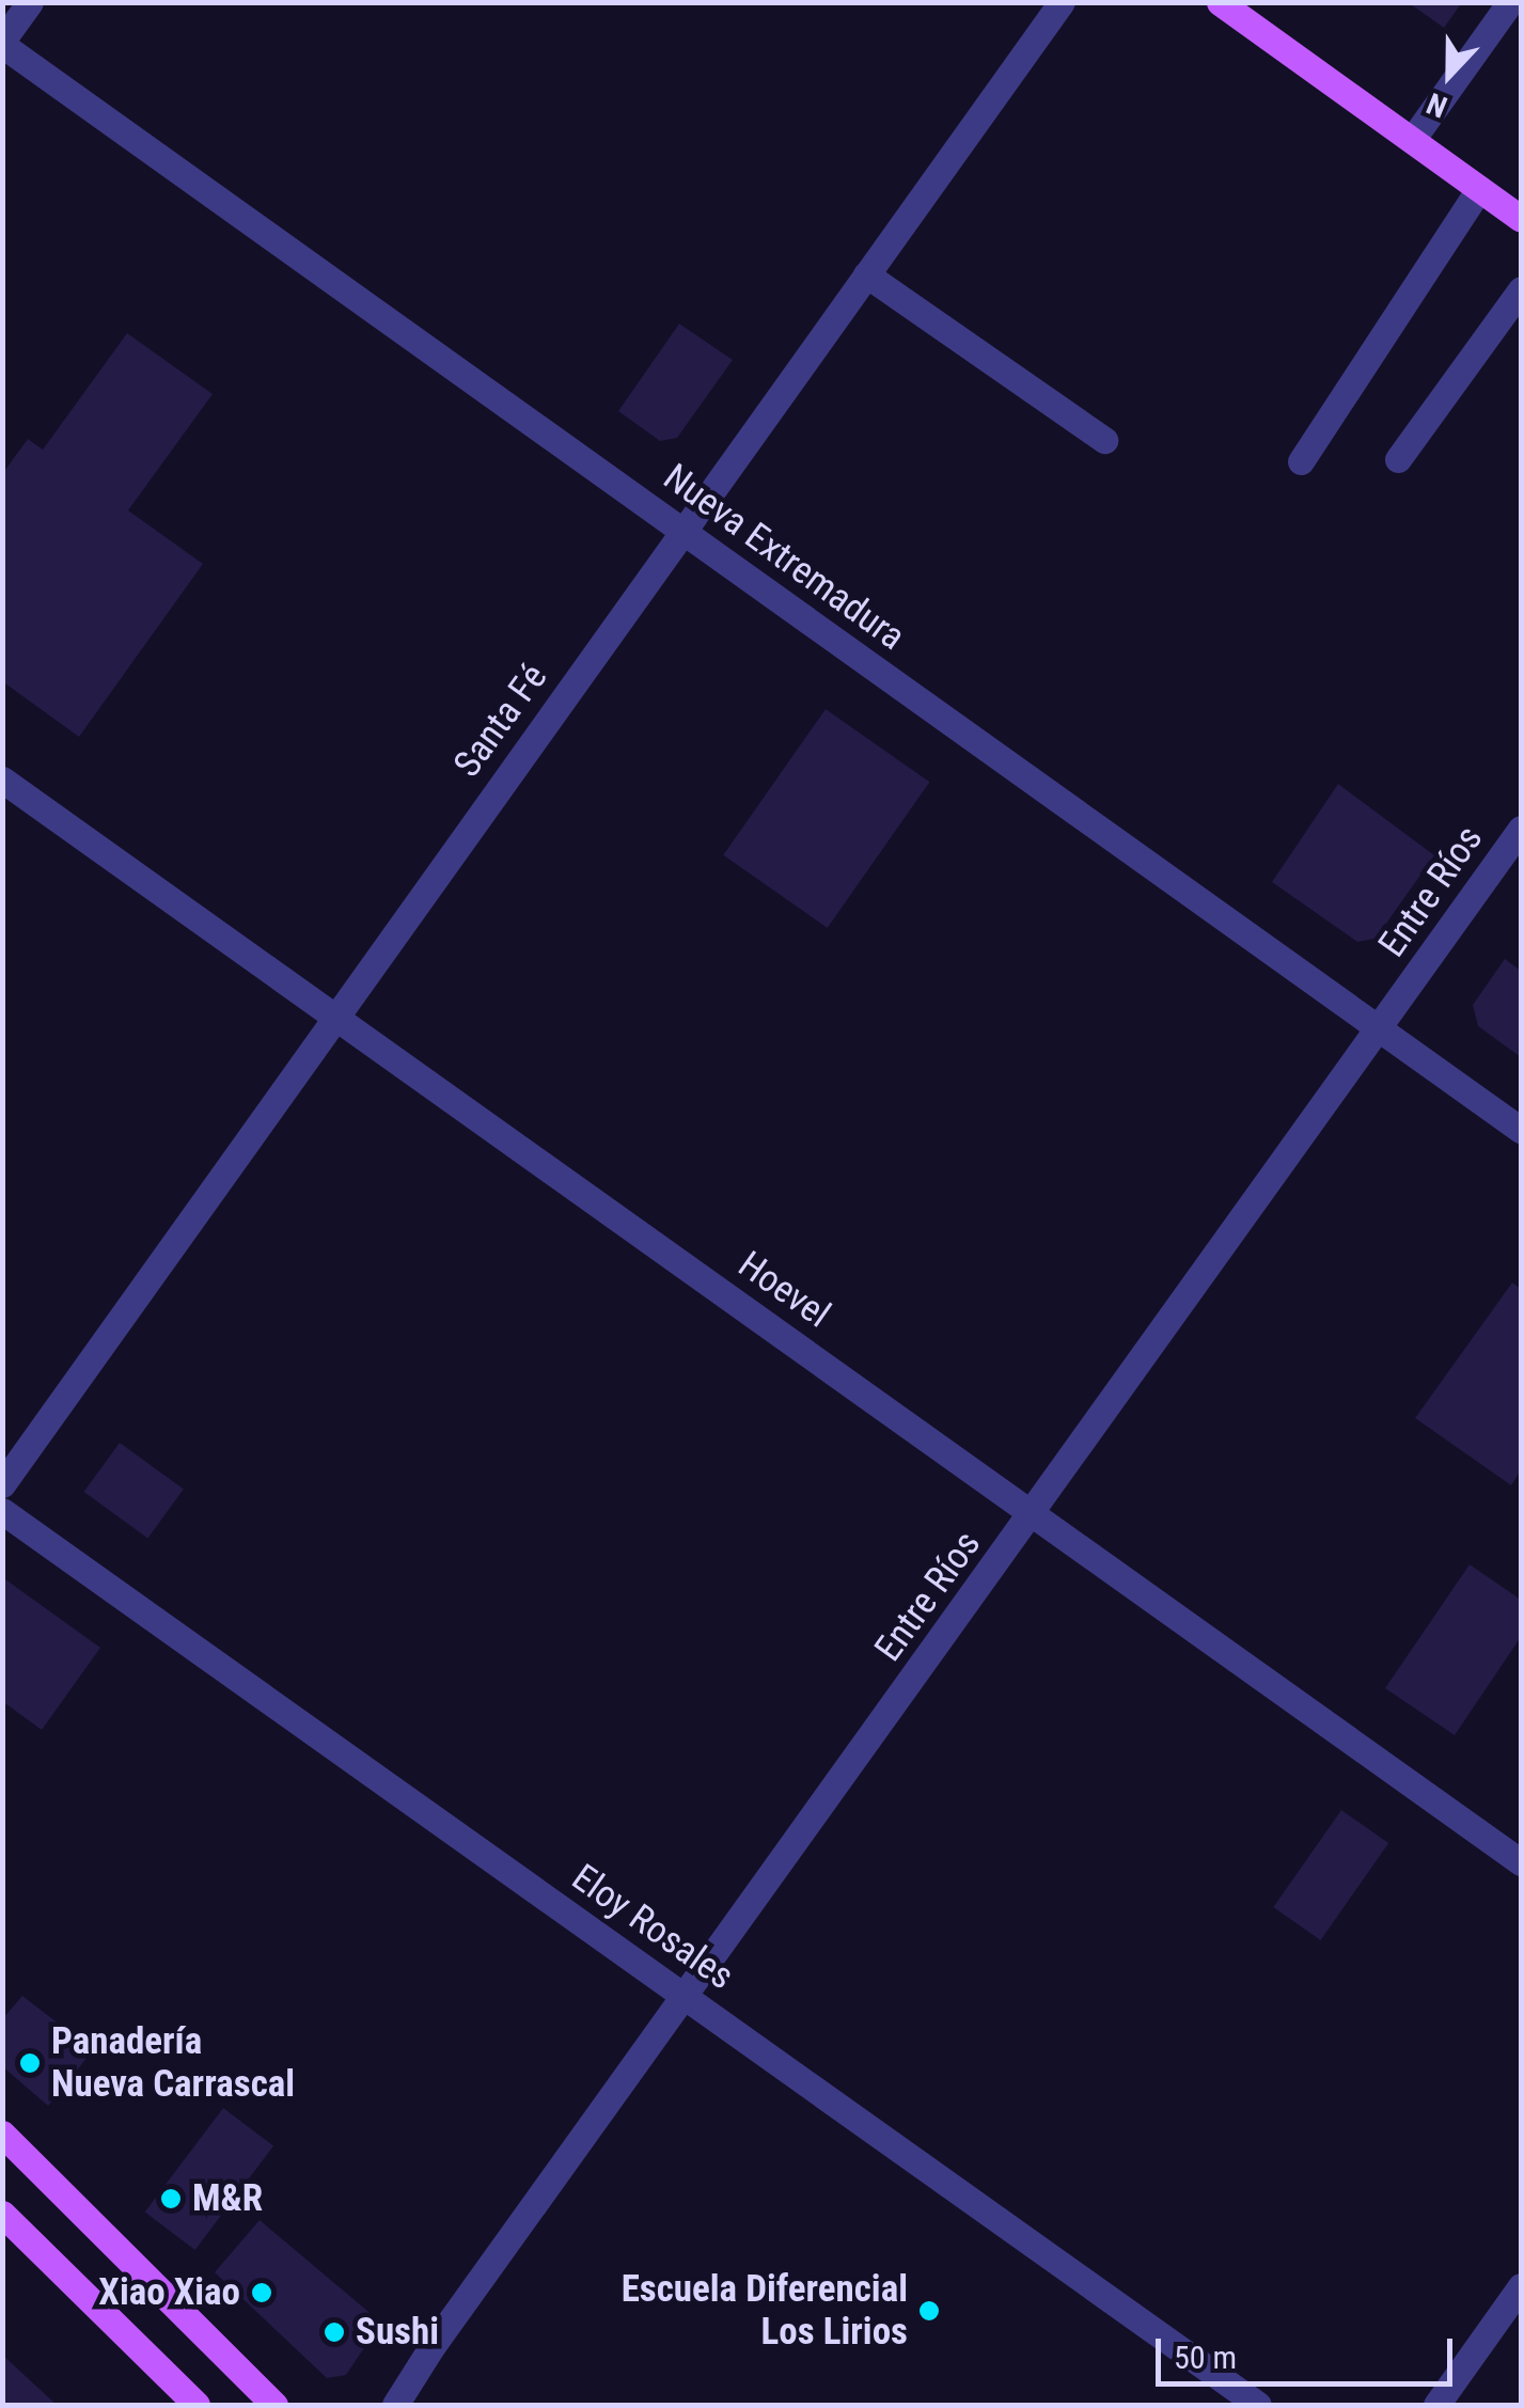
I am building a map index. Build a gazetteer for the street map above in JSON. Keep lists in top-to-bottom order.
{
  "streets": {
    "street": [
      "Nueva Extremadura",
      "Santa Fé",
      "Entre Ríos",
      "Hoevel",
      "Eloy Rosales"
    ]
  },
  "crossings": [
    ["Nueva Extremadura", "Santa Fé"],
    ["Nueva Extremadura", "Entre Ríos"],
    ["Santa Fé", "Hoevel"],
    ["Entre Ríos", "Hoevel"],
    ["Entre Ríos", "Eloy Rosales"]
  ],
  "places": [
    "Panadería Nueva Carrascal",
    "M&R",
    "Xiao Xiao",
    "Escuela Diferencial Los Lirios",
    "Sushi"
  ],
  "scale_bar": "50 m",
  "north": "bottom"
}
